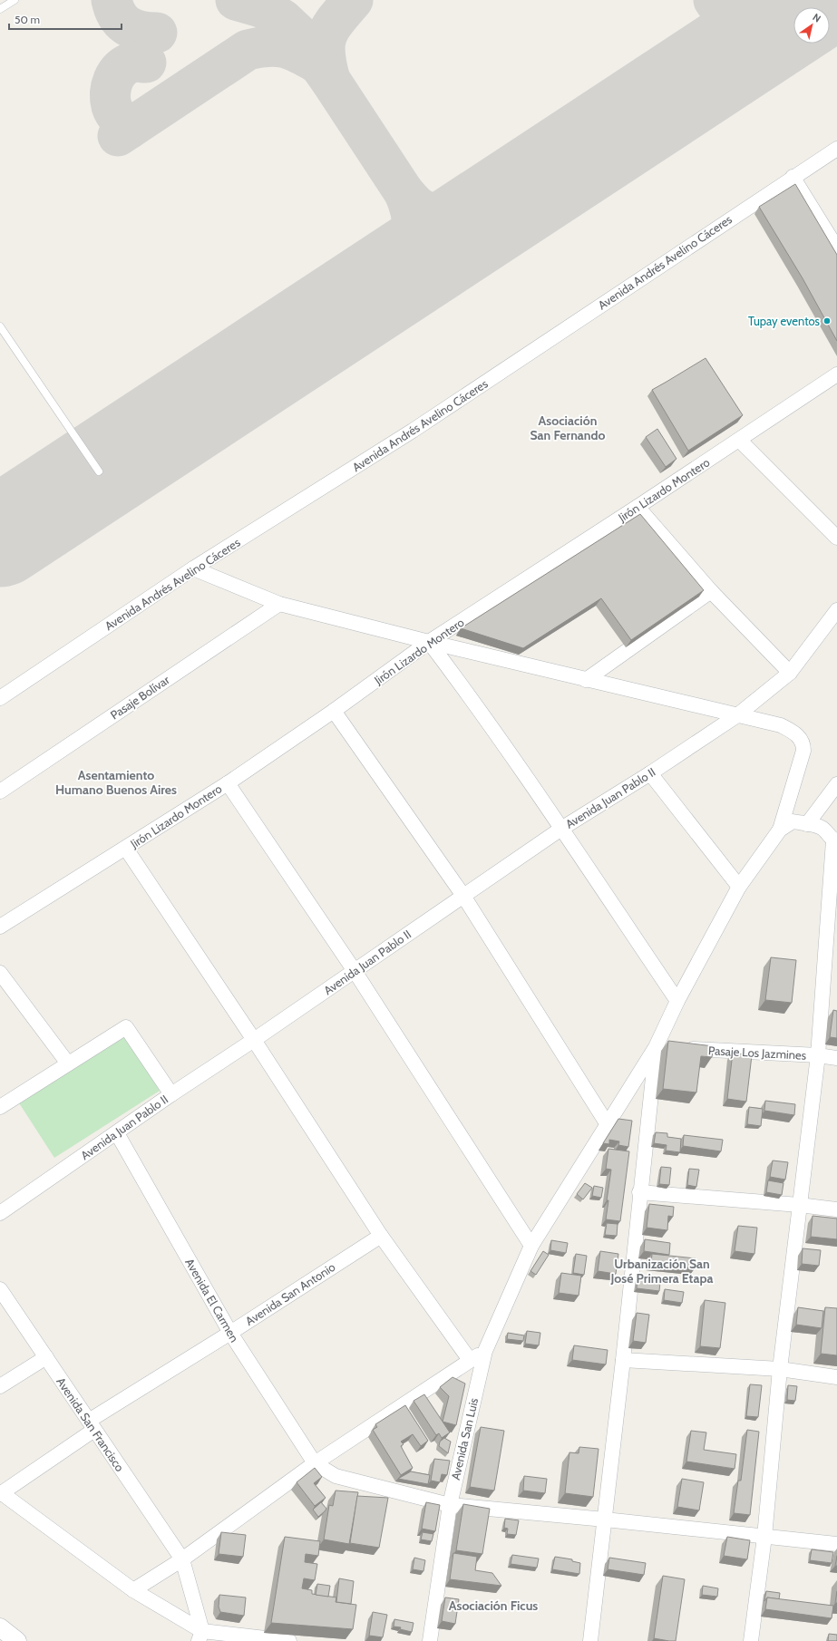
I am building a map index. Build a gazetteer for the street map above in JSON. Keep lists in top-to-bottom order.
{
  "streets": {
    "street": [
      "Avenida Andrés Avelino Cáceres",
      "Jirón Lizardo Montero",
      "Pasaje Bolívar",
      "Avenida Juan Pablo II",
      "Pasaje Los Jazmines",
      "Avenida San Antonio",
      "Avenida El Carmen",
      "Avenida San Francisco",
      "Avenida San Luis"
    ]
  },
  "crossings": [
    ["Avenida Juan Pablo II", "Avenida El Carmen"],
    ["Pasaje Los Jazmines", "Avenida San Luis"],
    ["Avenida San Antonio", "Avenida El Carmen"],
    ["Avenida San Antonio", "Avenida San Francisco"]
  ],
  "districts": [
    "Asociación San Fernando",
    "Asentamiento Humano Buenos Aires",
    "Urbanización San José Primera Etapa",
    "Asociación Ficus"
  ],
  "places": ["Tupay eventos"],
  "scale_bar": "50 m",
  "north": "top right"
}
